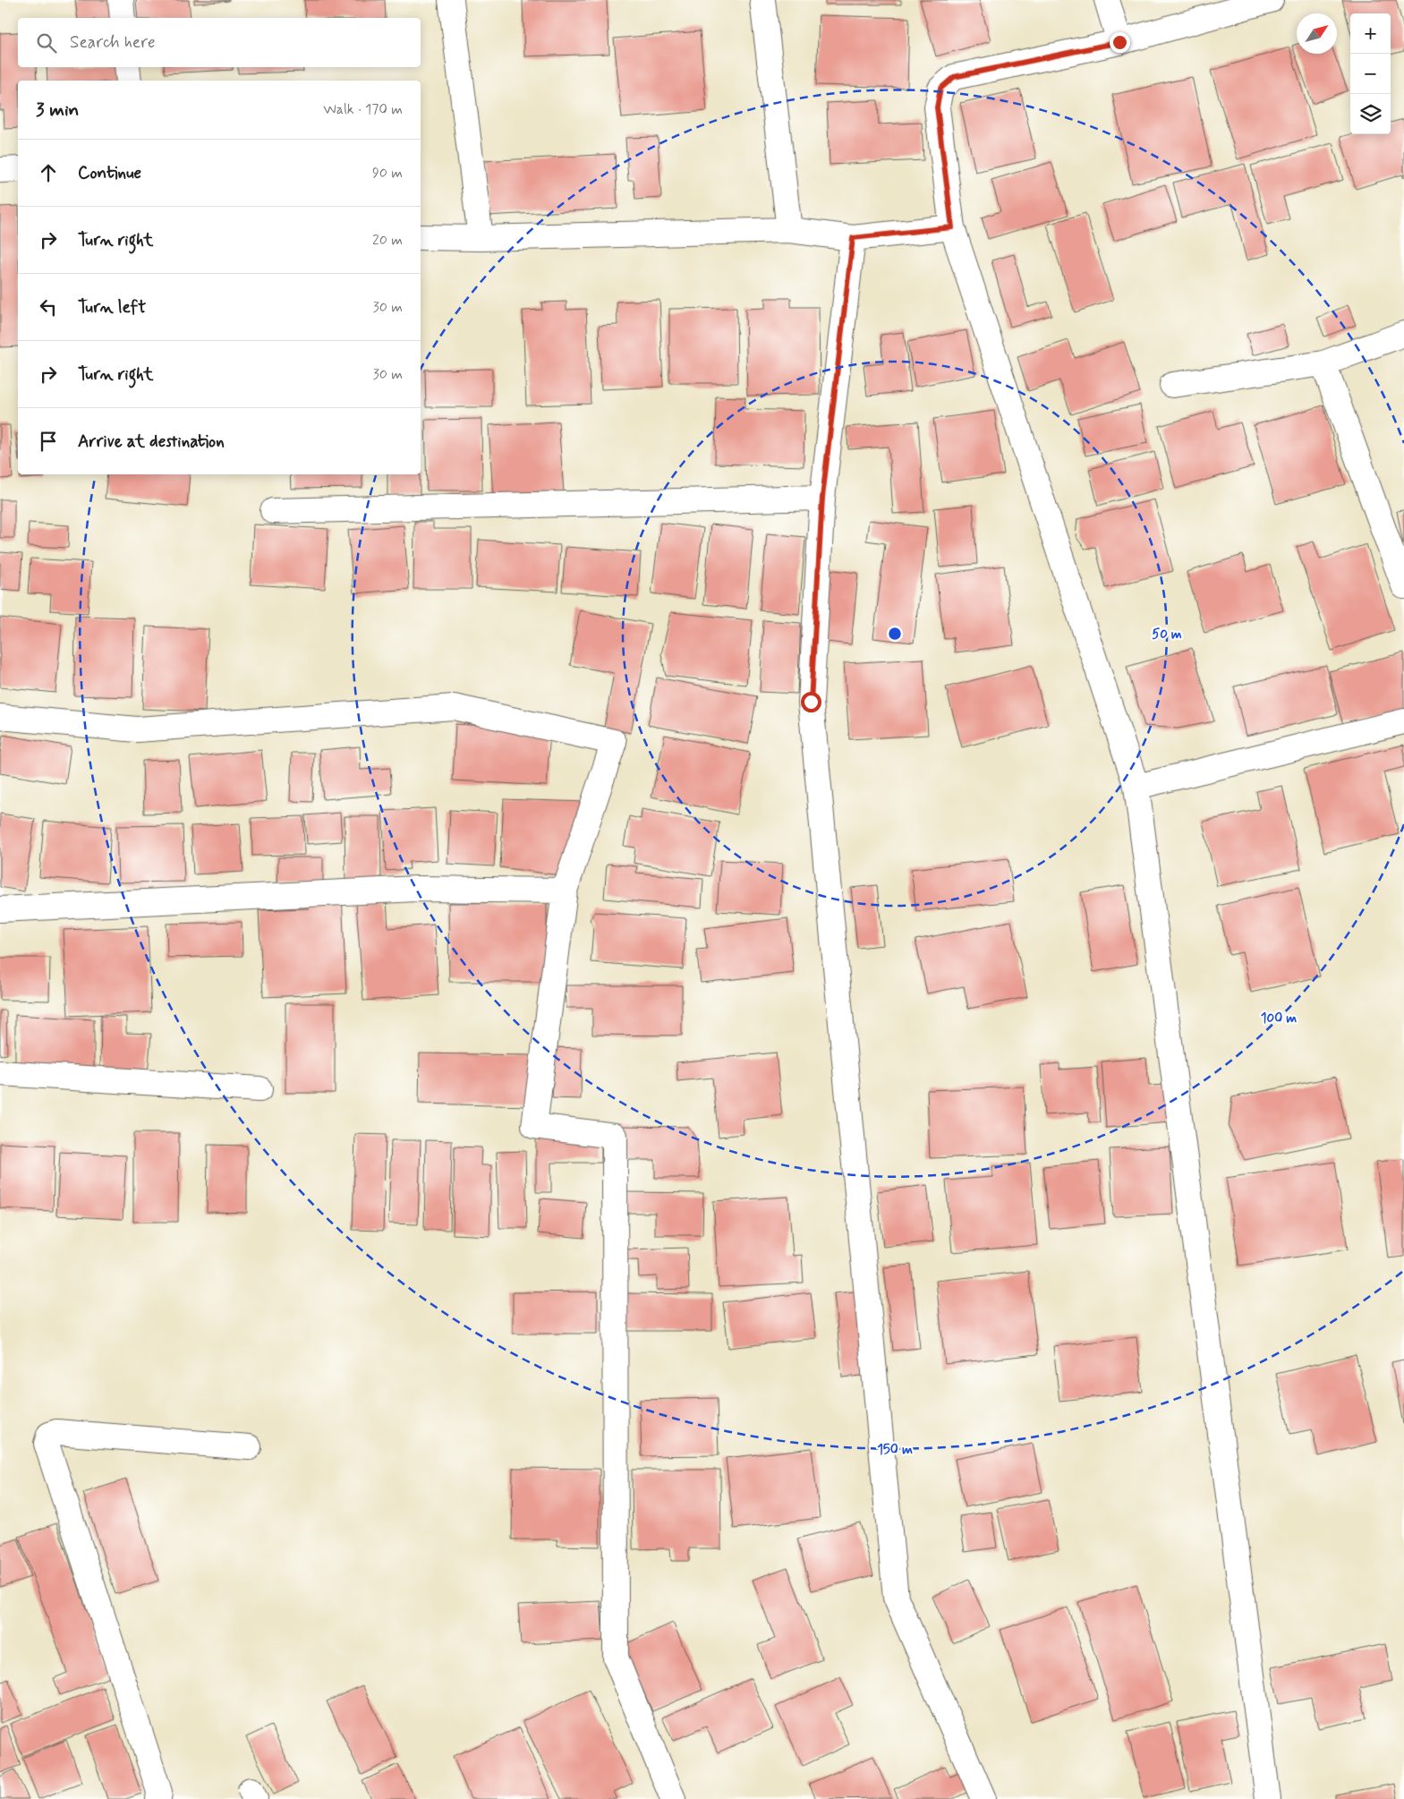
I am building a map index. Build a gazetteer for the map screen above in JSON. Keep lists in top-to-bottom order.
{
  "north": "top right",
  "page": {
    "map_buttons": ["+", "−"],
    "search": "Search here",
    "heading": ["3 min", "Walk · 170 m"],
    "list": [
      ["Continue", "90 m"],
      ["Turn right", "20 m"],
      ["Turn left", "30 m"],
      ["Turn right", "30 m"],
      "Arrive at destination"
    ]
  },
  "rings": ["50 m", "100 m", "150 m"]
}
